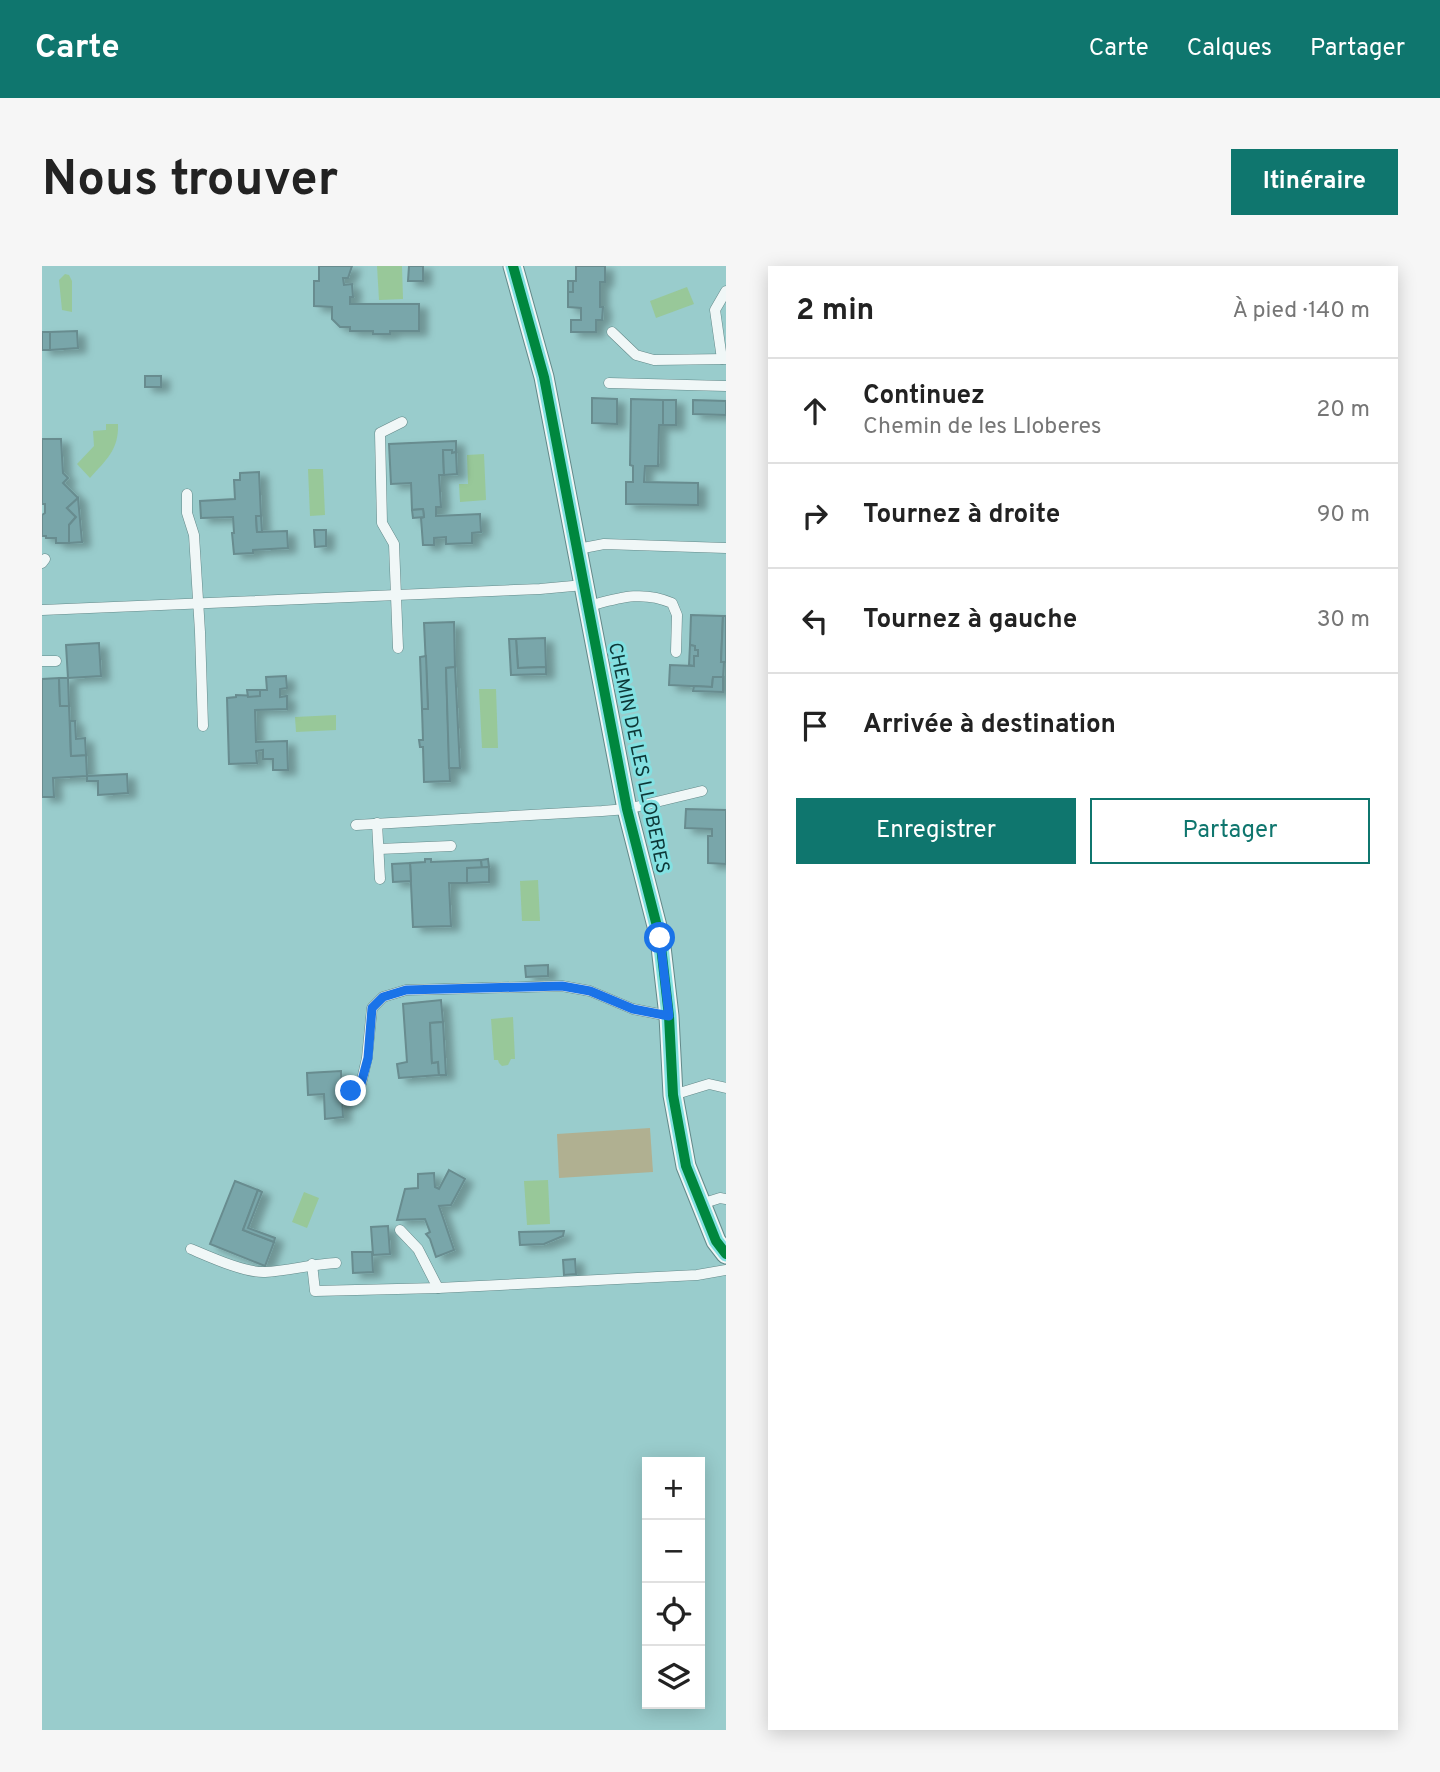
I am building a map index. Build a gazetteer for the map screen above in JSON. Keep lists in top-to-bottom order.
{
  "streets": {
    "street": ["CHEMIN DE LES LLOBERES"]
  },
  "page": {
    "header": "Carte",
    "nav": ["Carte", "Calques", "Partager"],
    "buttons": [
      "Itinéraire",
      ["Enregistrer", "Partager"]
    ],
    "title": "Nous trouver",
    "heading": ["2 min", "À pied · 140 m"],
    "list": [
      ["Continuez", "Chemin de les Lloberes", "20 m"],
      ["Tournez à droite", "90 m"],
      ["Tournez à gauche", "30 m"],
      "Arrivée à destination"
    ],
    "map_buttons": ["+", "−"]
  }
}
